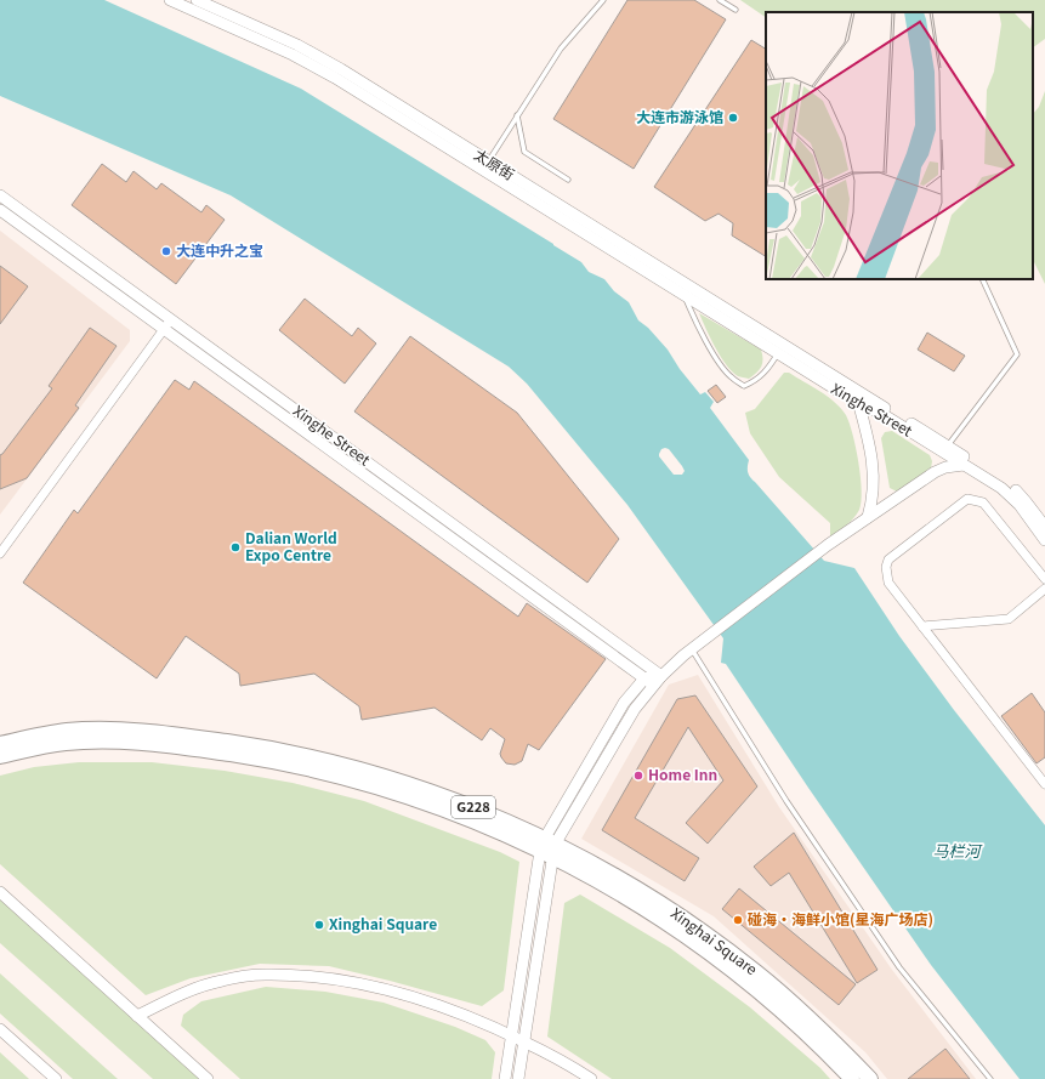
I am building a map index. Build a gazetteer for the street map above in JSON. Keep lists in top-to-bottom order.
{
  "streets": {
    "highway": ["G228", "Xinghai Square"],
    "street": ["太原街", "Xinghe Street"]
  },
  "crossings": [
    ["太原街", "Xinghe Street"]
  ],
  "water": ["马栏河"],
  "places": [
    "大连市游泳馆",
    "大连中升之宝",
    "Dalian World Expo Centre",
    "Home Inn",
    "碰海·海鲜小馆(星海广场店)",
    "Xinghai Square"
  ]
}
